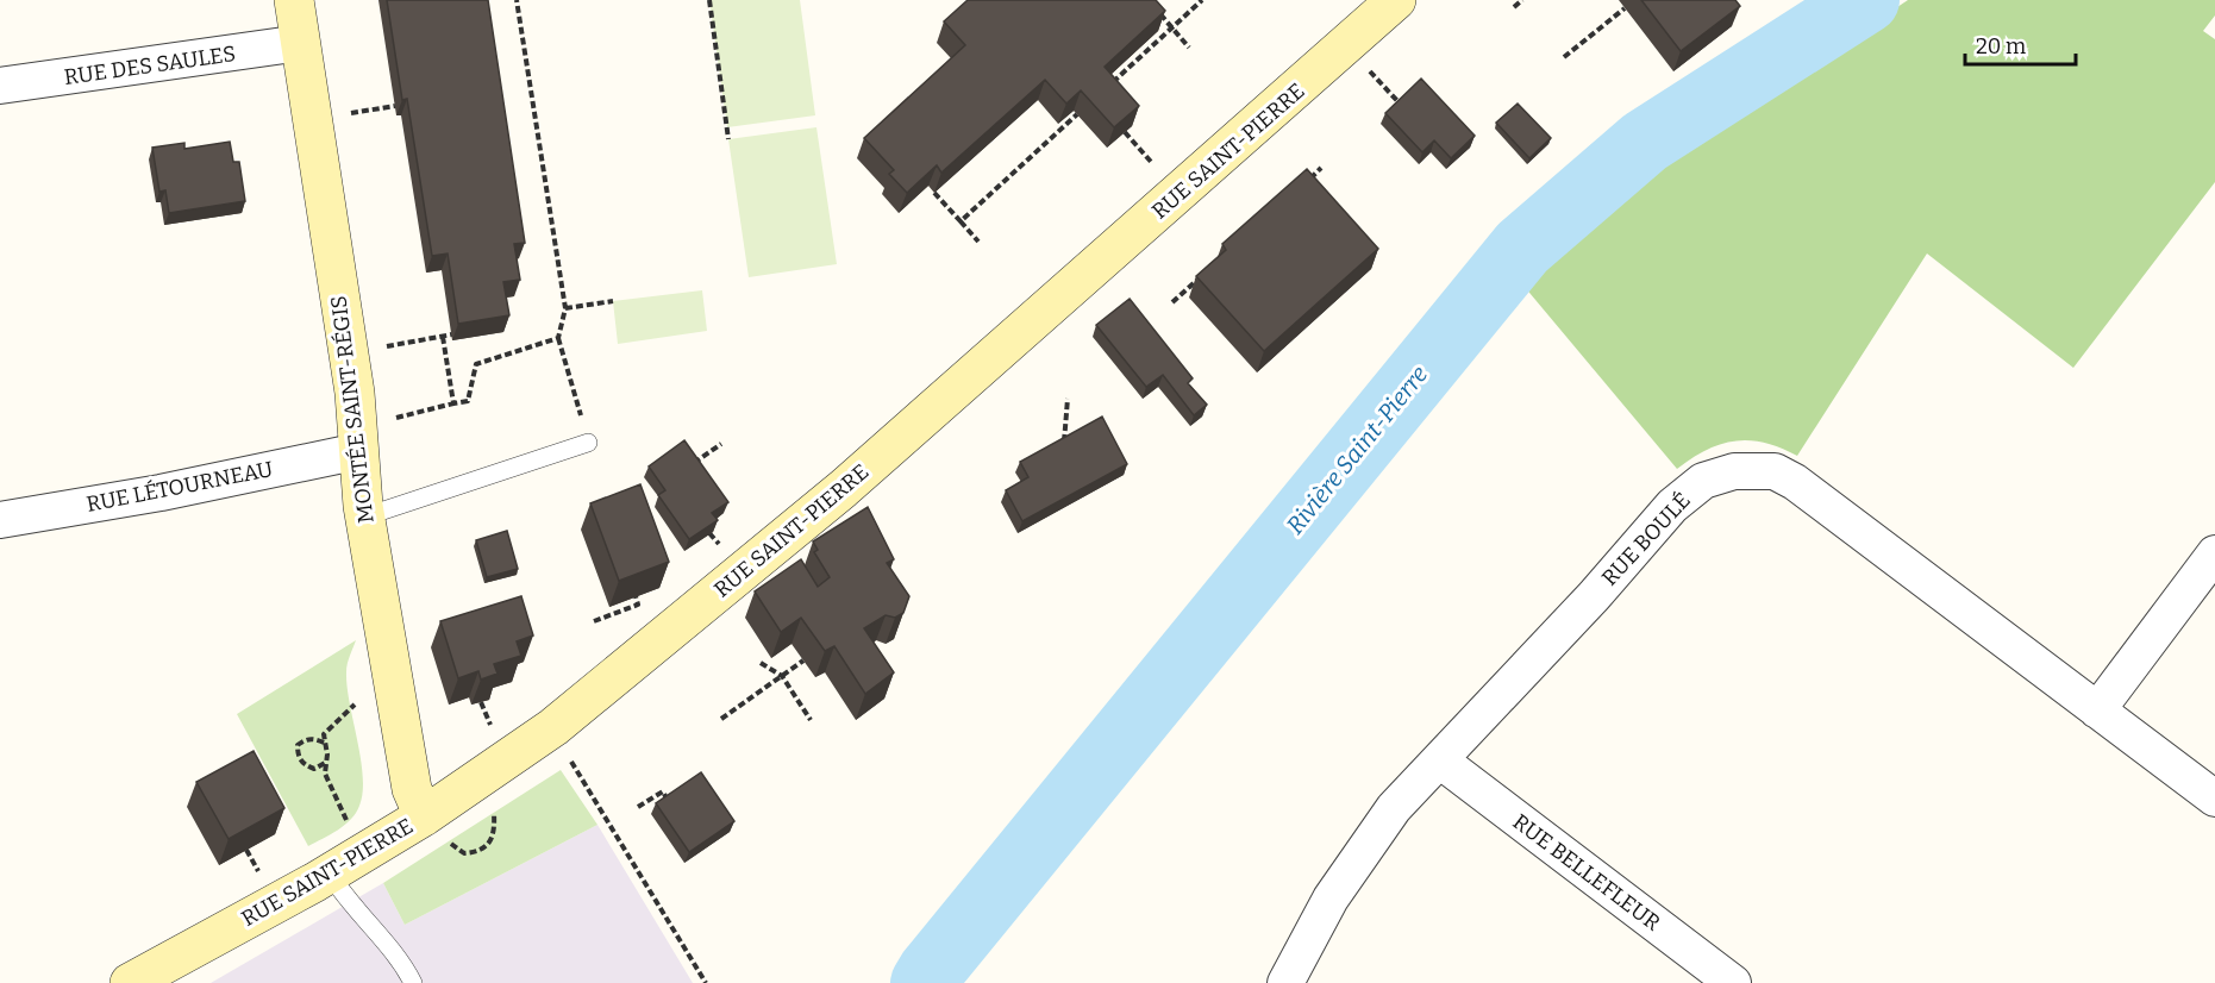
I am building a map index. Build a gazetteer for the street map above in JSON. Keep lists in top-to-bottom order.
{
  "streets": {
    "main road": ["RUE SAINT-PIERRE", "MONTÉE SAINT-RÉGIS"],
    "street": [
      "RUE DES SAULES",
      "RUE LÉTOURNEAU",
      "RUE BOULÉ",
      "RUE BELLEFLEUR"
    ]
  },
  "crossings": [
    ["RUE DES SAULES", "MONTÉE SAINT-RÉGIS"],
    ["RUE SAINT-PIERRE", "MONTÉE SAINT-RÉGIS"],
    ["MONTÉE SAINT-RÉGIS", "RUE LÉTOURNEAU"],
    ["RUE BOULÉ", "RUE BELLEFLEUR"]
  ],
  "water": ["Rivière Saint-Pierre"],
  "scale_bar": "20 m"
}
